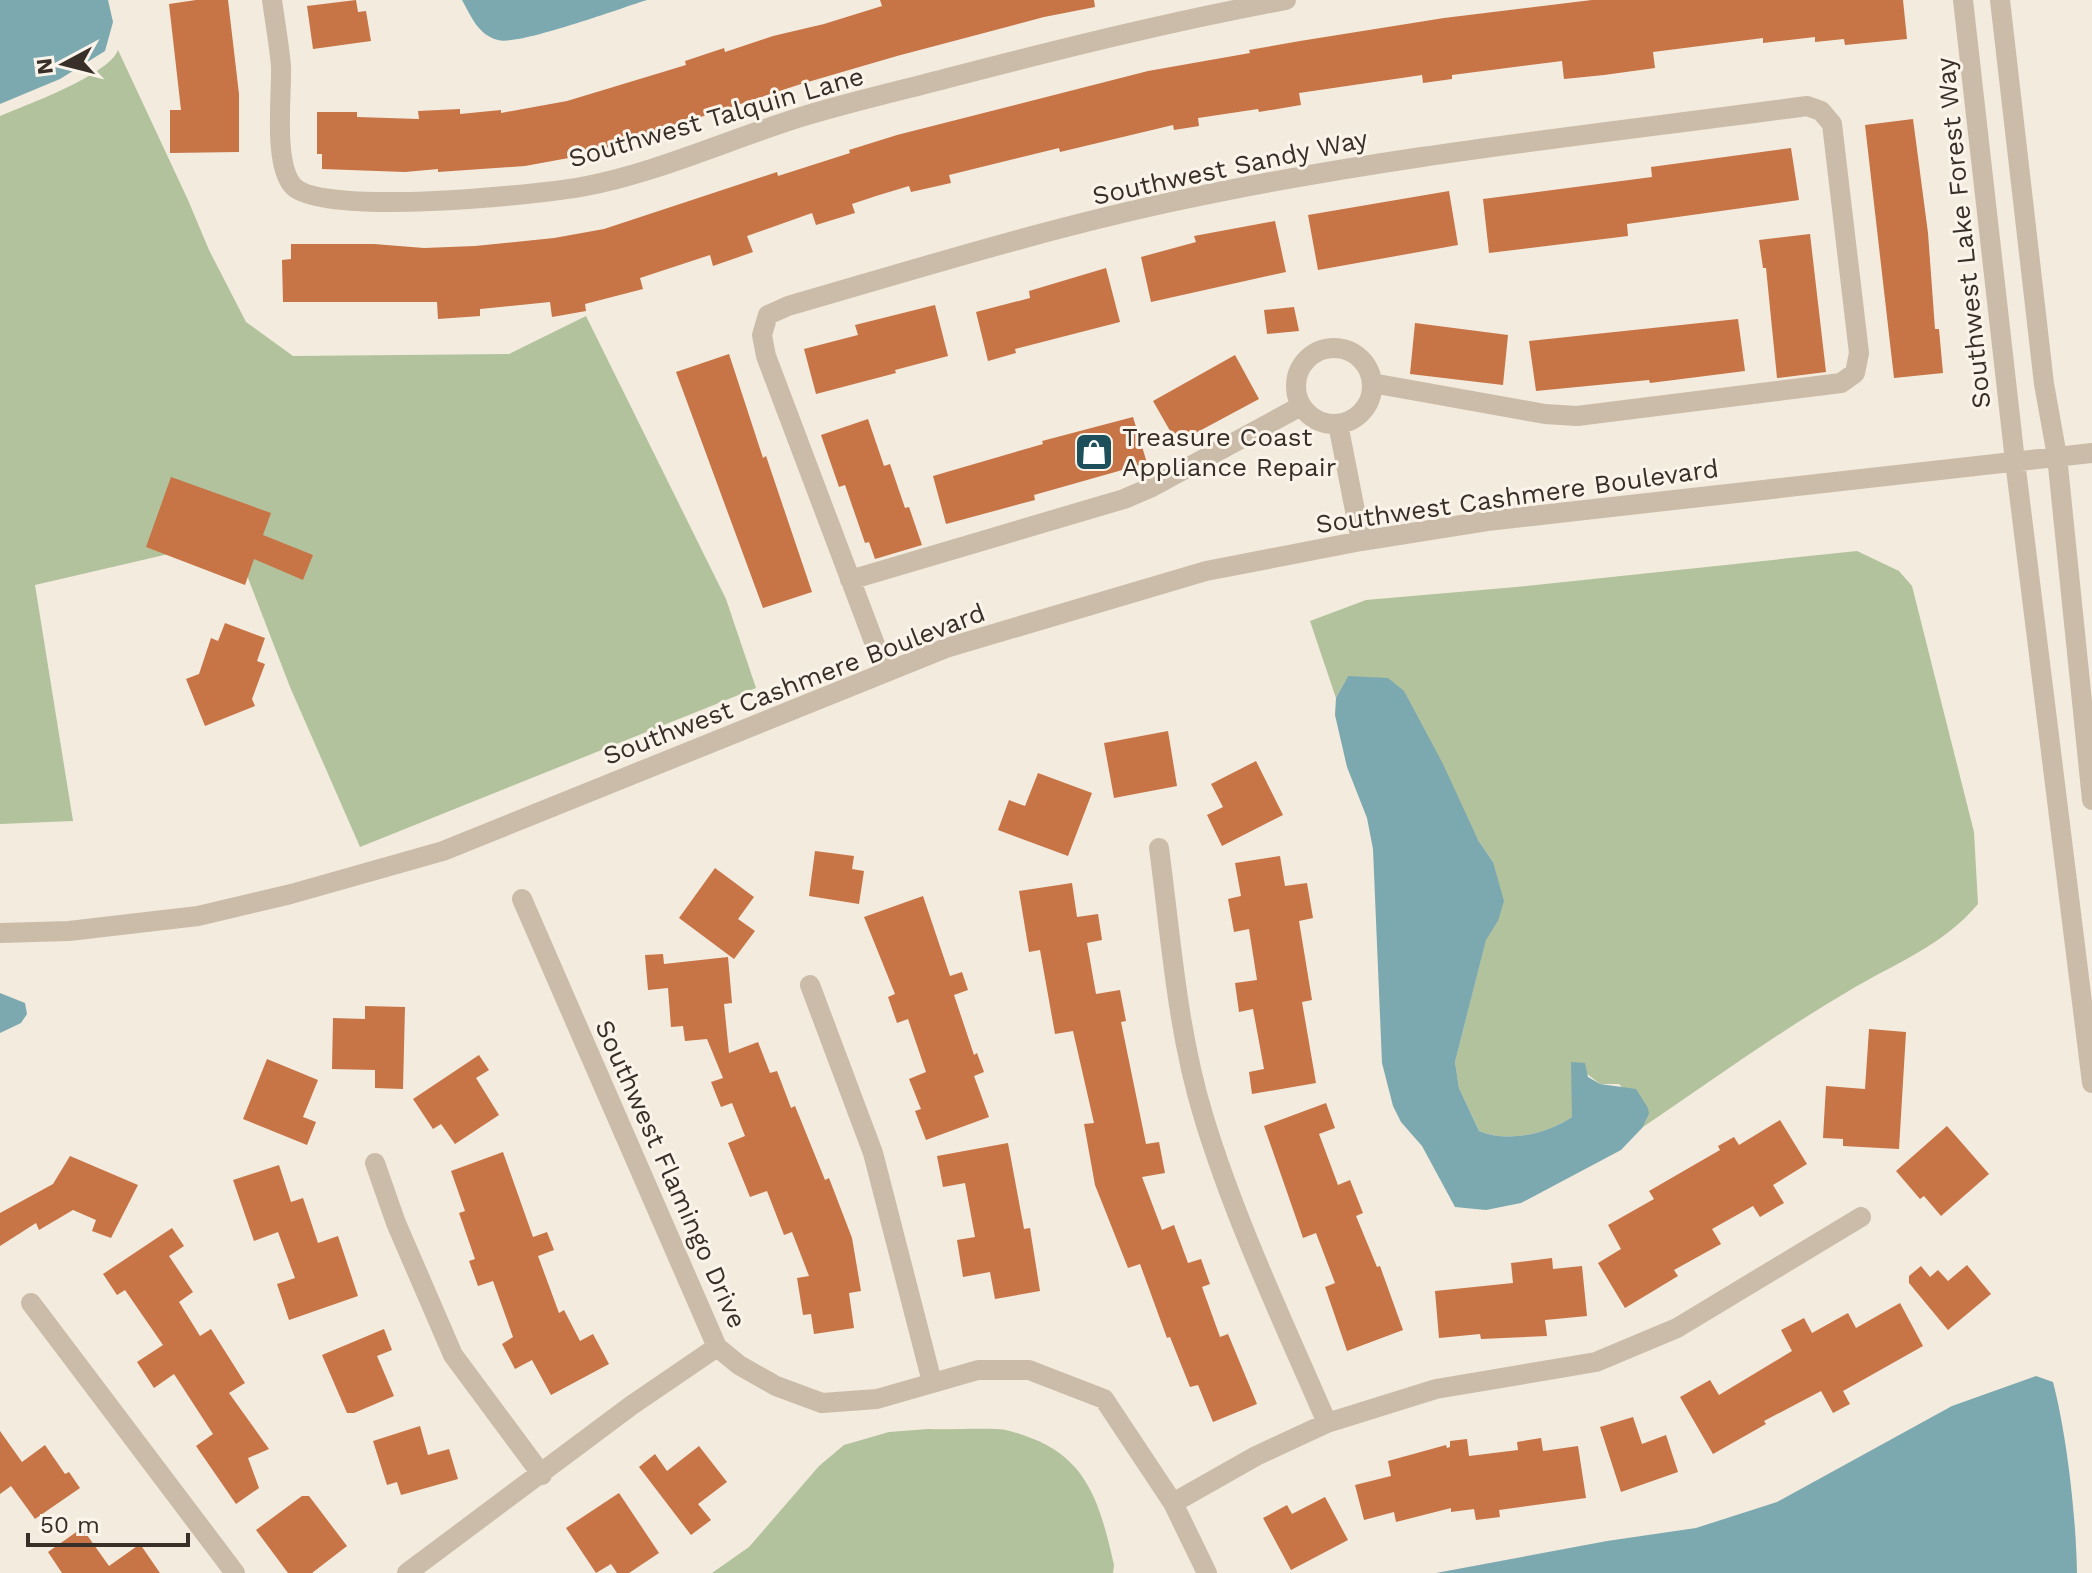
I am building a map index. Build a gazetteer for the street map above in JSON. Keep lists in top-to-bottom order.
{
  "streets": {
    "street": [
      "Southwest Talquin Lane",
      "Southwest Sandy Way",
      "Southwest Lake Forest Way",
      "Southwest Cashmere Boulevard",
      "Southwest Flamingo Drive"
    ]
  },
  "crossings": [
    ["Southwest Sandy Way", "Southwest Cashmere Boulevard"],
    ["Southwest Lake Forest Way", "Southwest Cashmere Boulevard"]
  ],
  "places": {
    "shop": ["Treasure Coast Appliance Repair"]
  },
  "scale_bar": "50 m",
  "north": "left"
}
